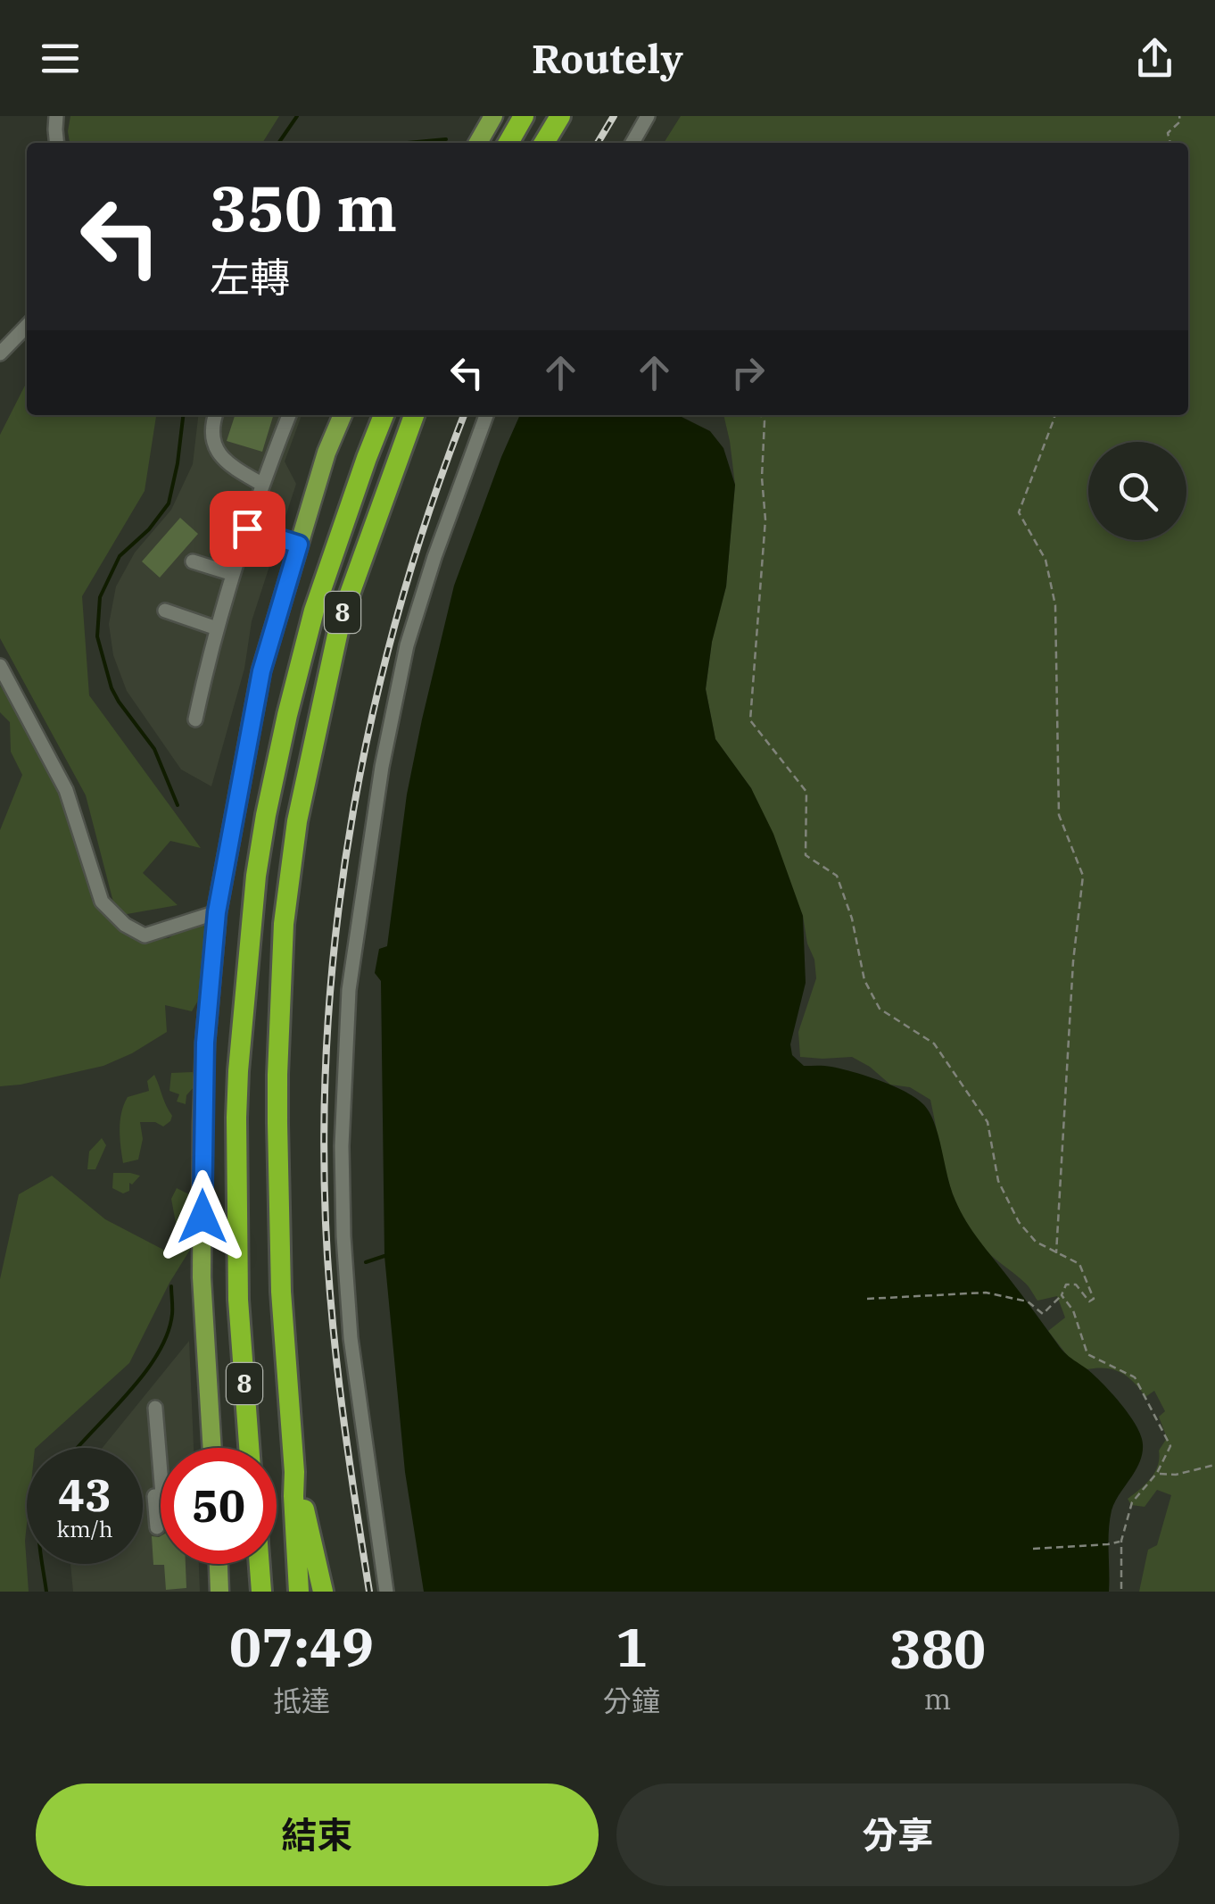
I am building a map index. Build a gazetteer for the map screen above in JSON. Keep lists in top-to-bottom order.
{
  "streets": {
    "highway": ["8"]
  },
  "page": {
    "header": "Routely",
    "turn": ["350 m", "左轉"],
    "speed": "43 km/h",
    "limit": "50",
    "eta": [
      "07:49",
      "抵達",
      "1",
      "分鐘",
      "380",
      "m"
    ],
    "buttons": ["結束", "分享"]
  }
}
